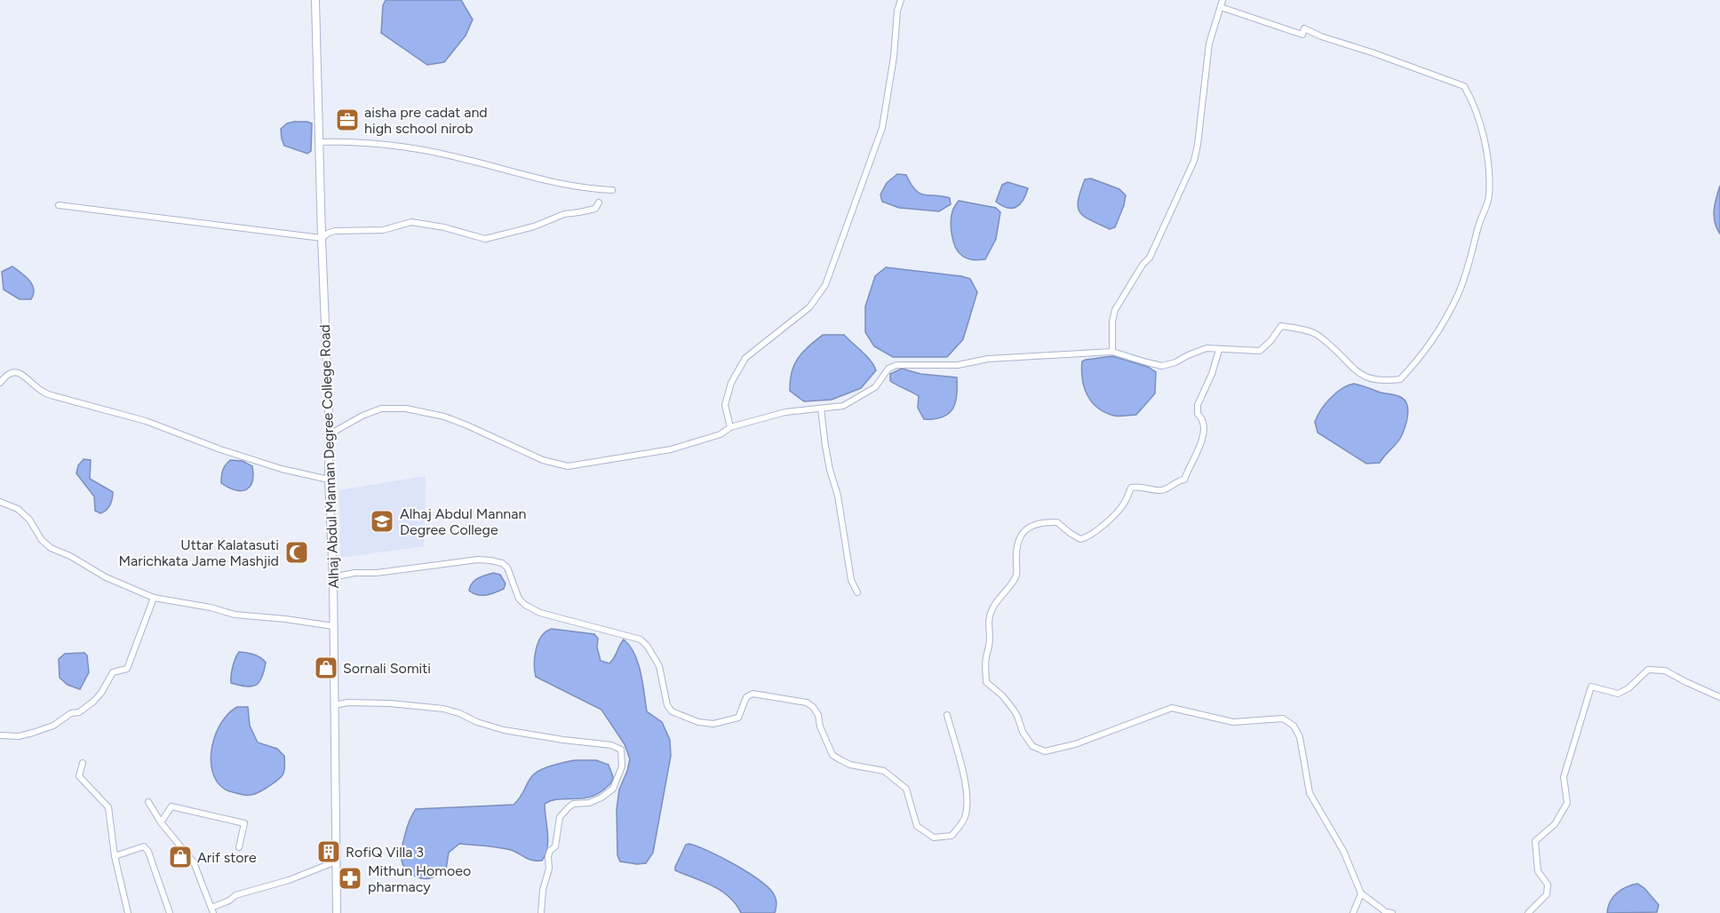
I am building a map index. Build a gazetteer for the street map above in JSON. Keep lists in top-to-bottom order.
{
  "streets": {
    "street": ["Alhaj Abdul Mannan Degree College Road"]
  },
  "places": {
    "office": ["aisha pre cadat and high school nirob"],
    "school or university": ["Alhaj Abdul Mannan Degree College"],
    "mosque": ["Uttar Kalatasuti Marichkata Jame Mashjid"],
    "shop": ["Sornali Somiti", "Arif store"],
    "building": ["RofiQ Villa 3"],
    "pharmacy": ["Mithun Homoeo pharmacy"]
  }
}
